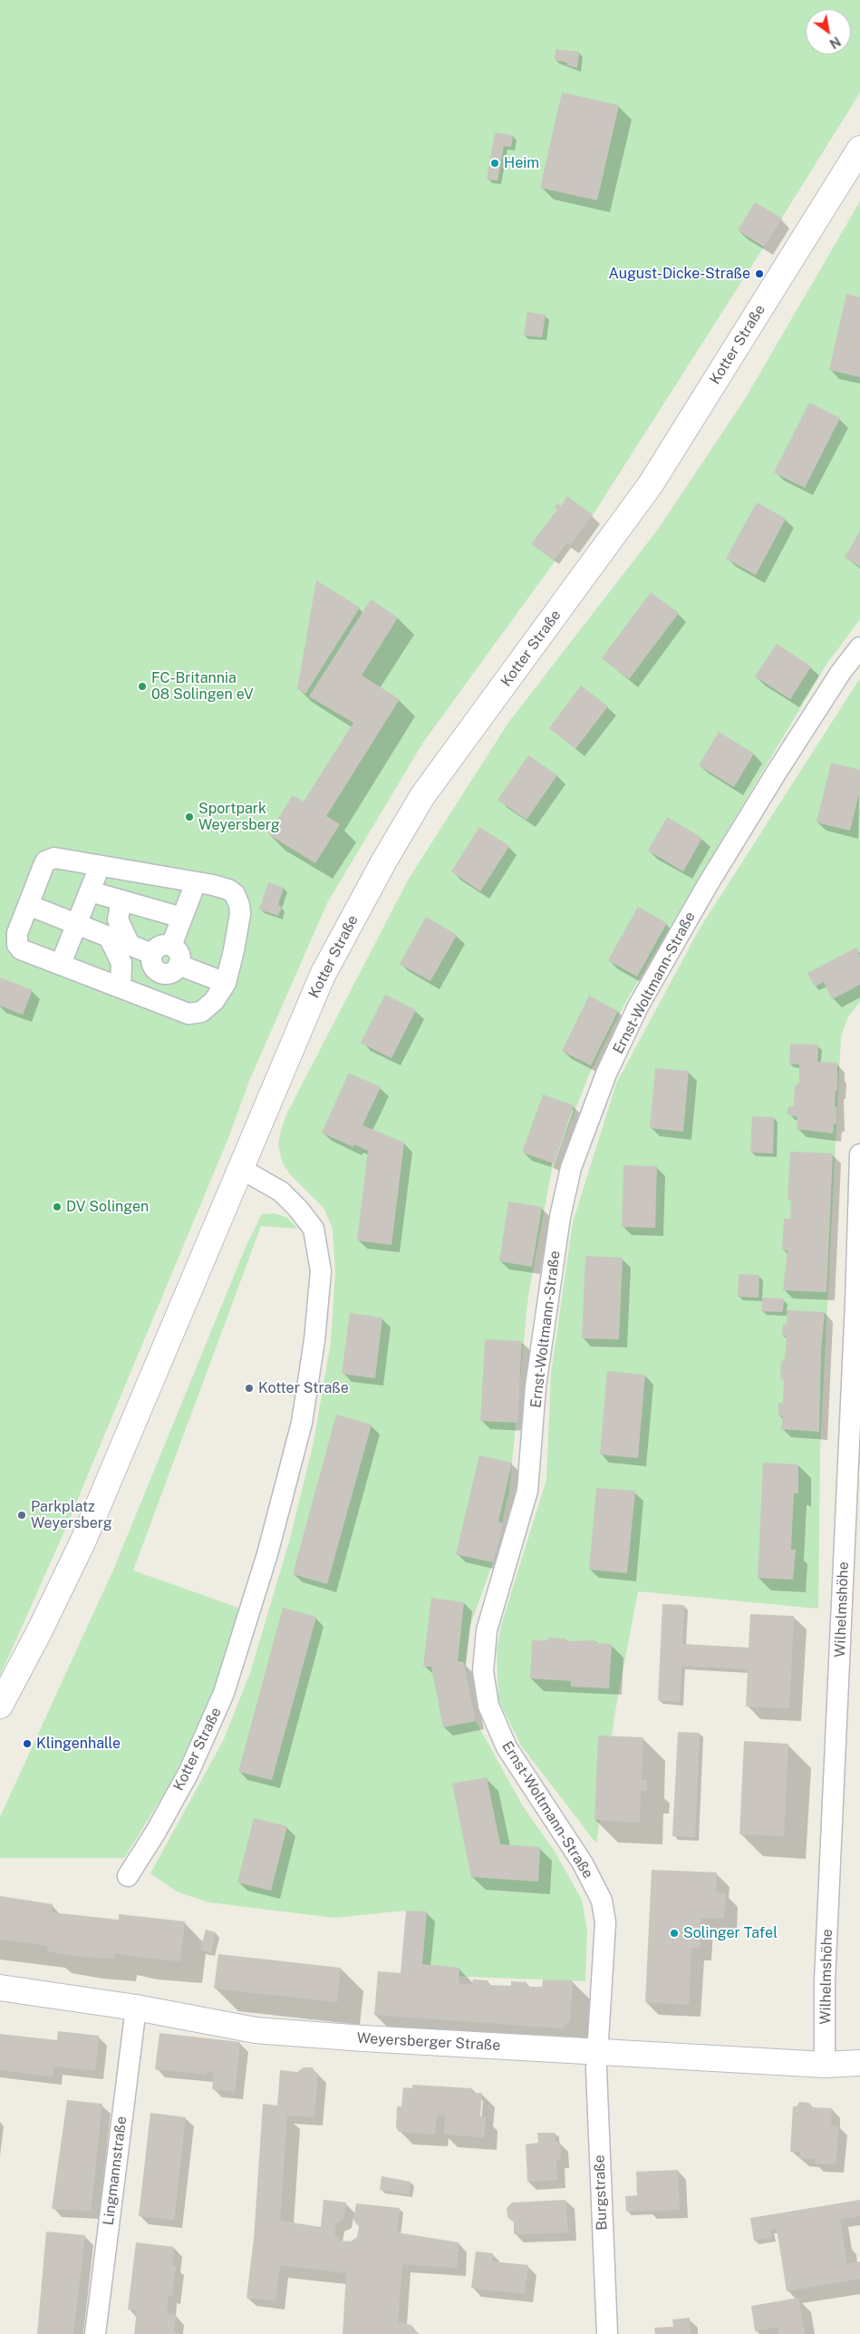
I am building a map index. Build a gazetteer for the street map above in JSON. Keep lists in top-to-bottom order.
{
  "streets": {
    "street": [
      "Kotter Straße",
      "Ernst-Woltmann-Straße",
      "Wilhelmshöhe",
      "Weyersberger Straße",
      "Lingmannstraße",
      "Burgstraße"
    ]
  },
  "crossings": [
    ["Ernst-Woltmann-Straße", "Weyersberger Straße"],
    ["Ernst-Woltmann-Straße", "Burgstraße"],
    ["Wilhelmshöhe", "Weyersberger Straße"],
    ["Weyersberger Straße", "Lingmannstraße"],
    ["Weyersberger Straße", "Burgstraße"]
  ],
  "places": [
    "Heim",
    "August-Dicke-Straße",
    "FC-Britannia 08 Solingen eV",
    "Sportpark Weyersberg",
    "DV Solingen",
    "Kotter Straße",
    "Parkplatz Weyersberg",
    "Klingenhalle",
    "Solinger Tafel"
  ],
  "north": "bottom right"
}
